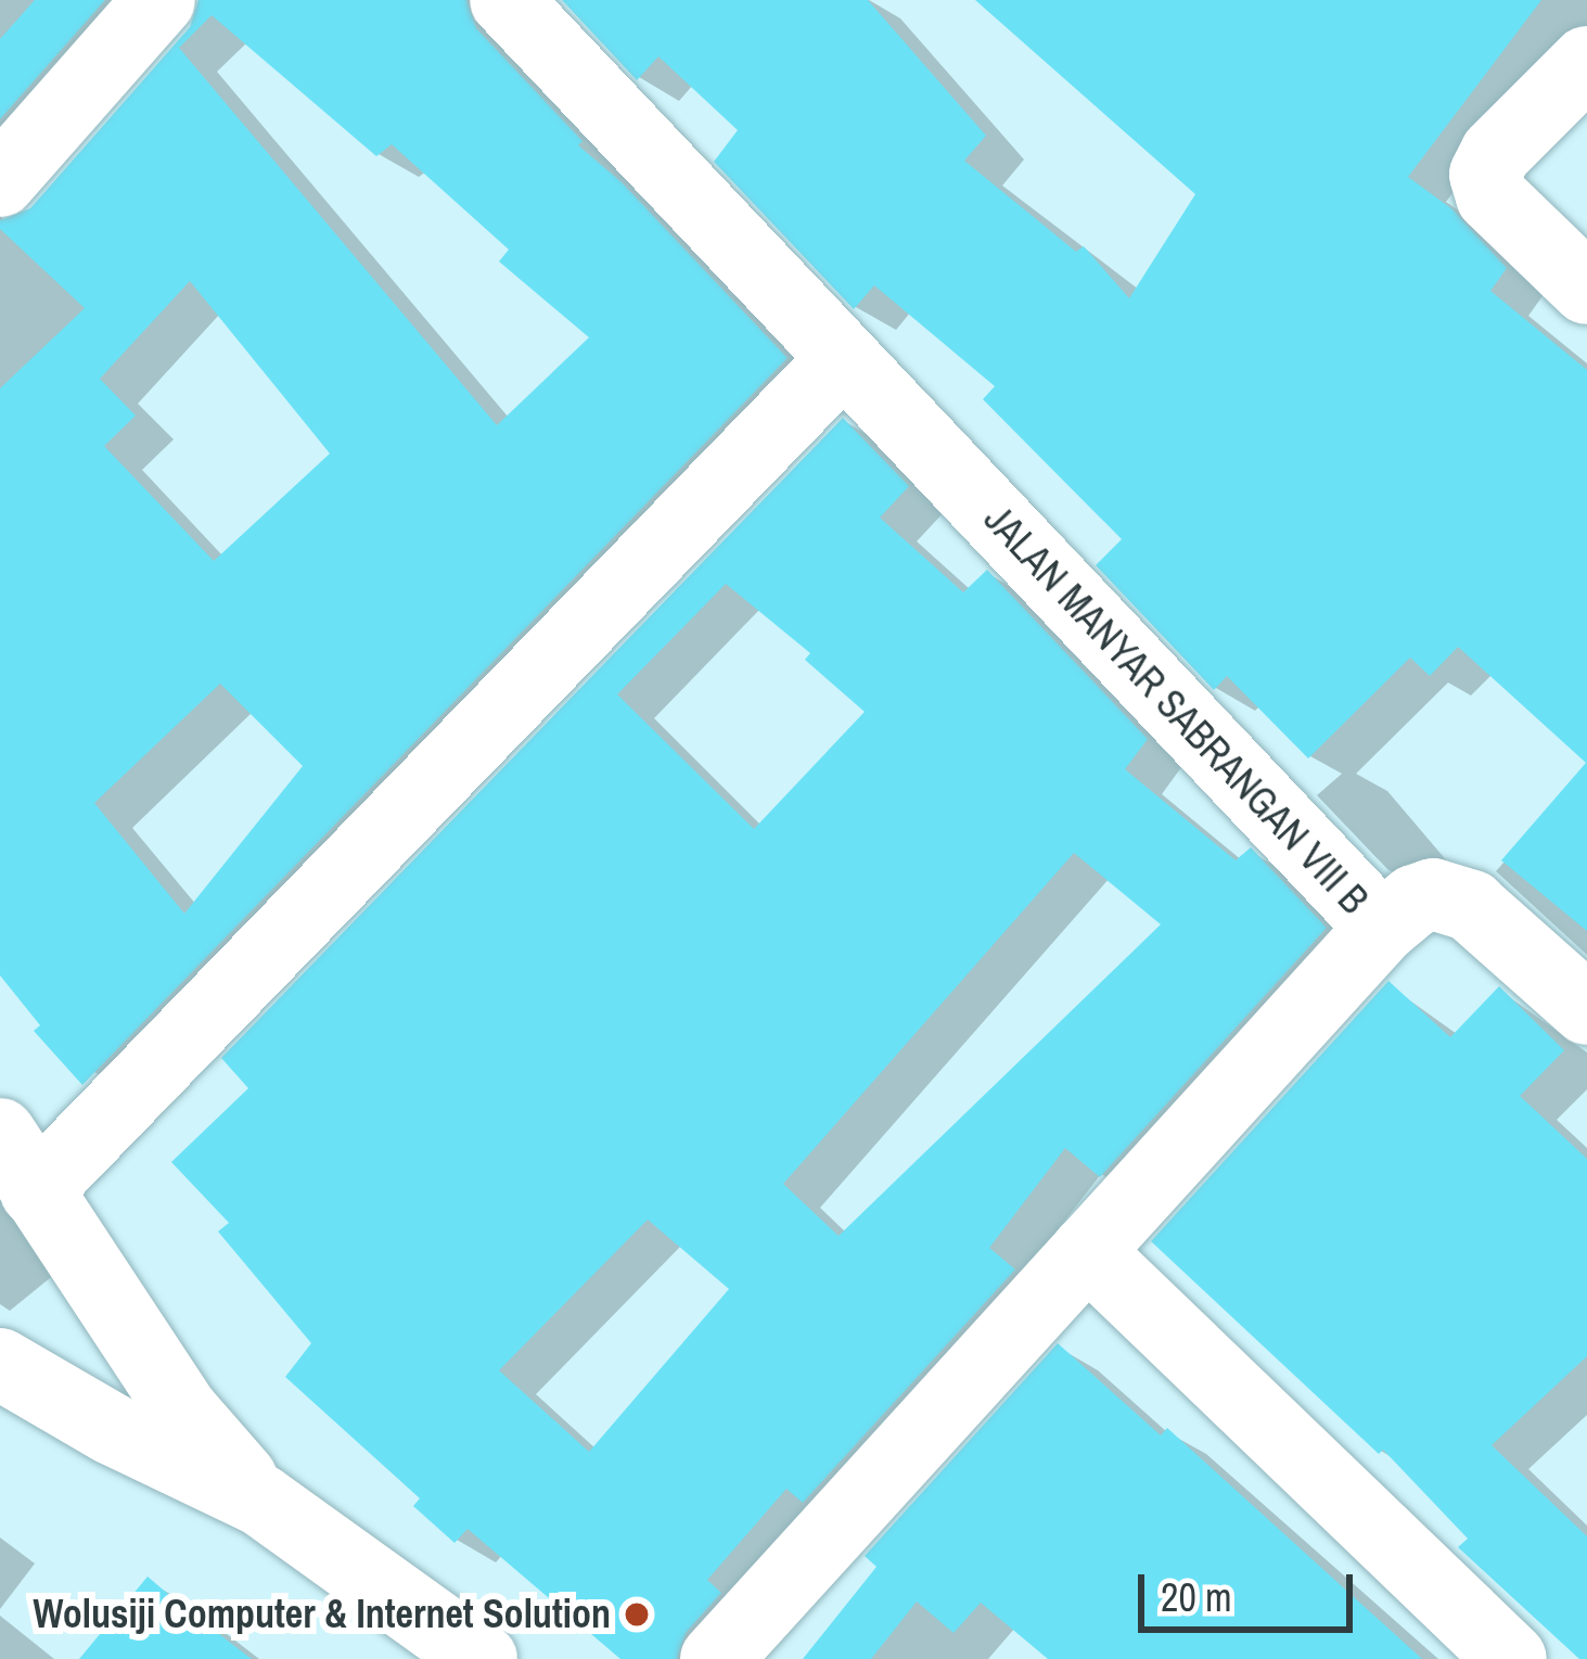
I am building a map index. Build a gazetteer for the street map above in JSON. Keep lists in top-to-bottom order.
{
  "streets": {
    "street": ["JALAN MANYAR SABRANGAN VIII B"]
  },
  "places": ["Wolusiji Computer & Internet Solution"],
  "scale_bar": "20 m"
}
